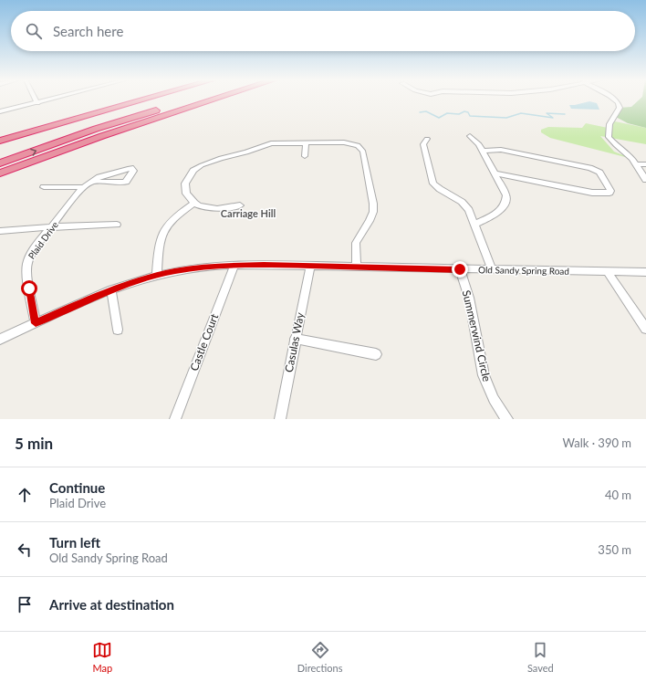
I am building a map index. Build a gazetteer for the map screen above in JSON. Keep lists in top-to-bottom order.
{
  "streets": {
    "street": [
      "Plaid Drive",
      "Old Sandy Spring Road",
      "Summerwind Circle",
      "Castle Court",
      "Casulas Way"
    ]
  },
  "crossings": [
    ["Plaid Drive", "Old Sandy Spring Road"],
    ["Old Sandy Spring Road", "Summerwind Circle"],
    ["Old Sandy Spring Road", "Castle Court"],
    ["Old Sandy Spring Road", "Casulas Way"]
  ],
  "districts": ["Carriage Hill"],
  "page": {
    "search": "Search here",
    "heading": ["5 min", "Walk · 390 m"],
    "list": [
      ["Continue", "Plaid Drive", "40 m"],
      ["Turn left", "Old Sandy Spring Road", "350 m"],
      "Arrive at destination"
    ],
    "nav": ["Map", "Directions", "Saved"]
  }
}
